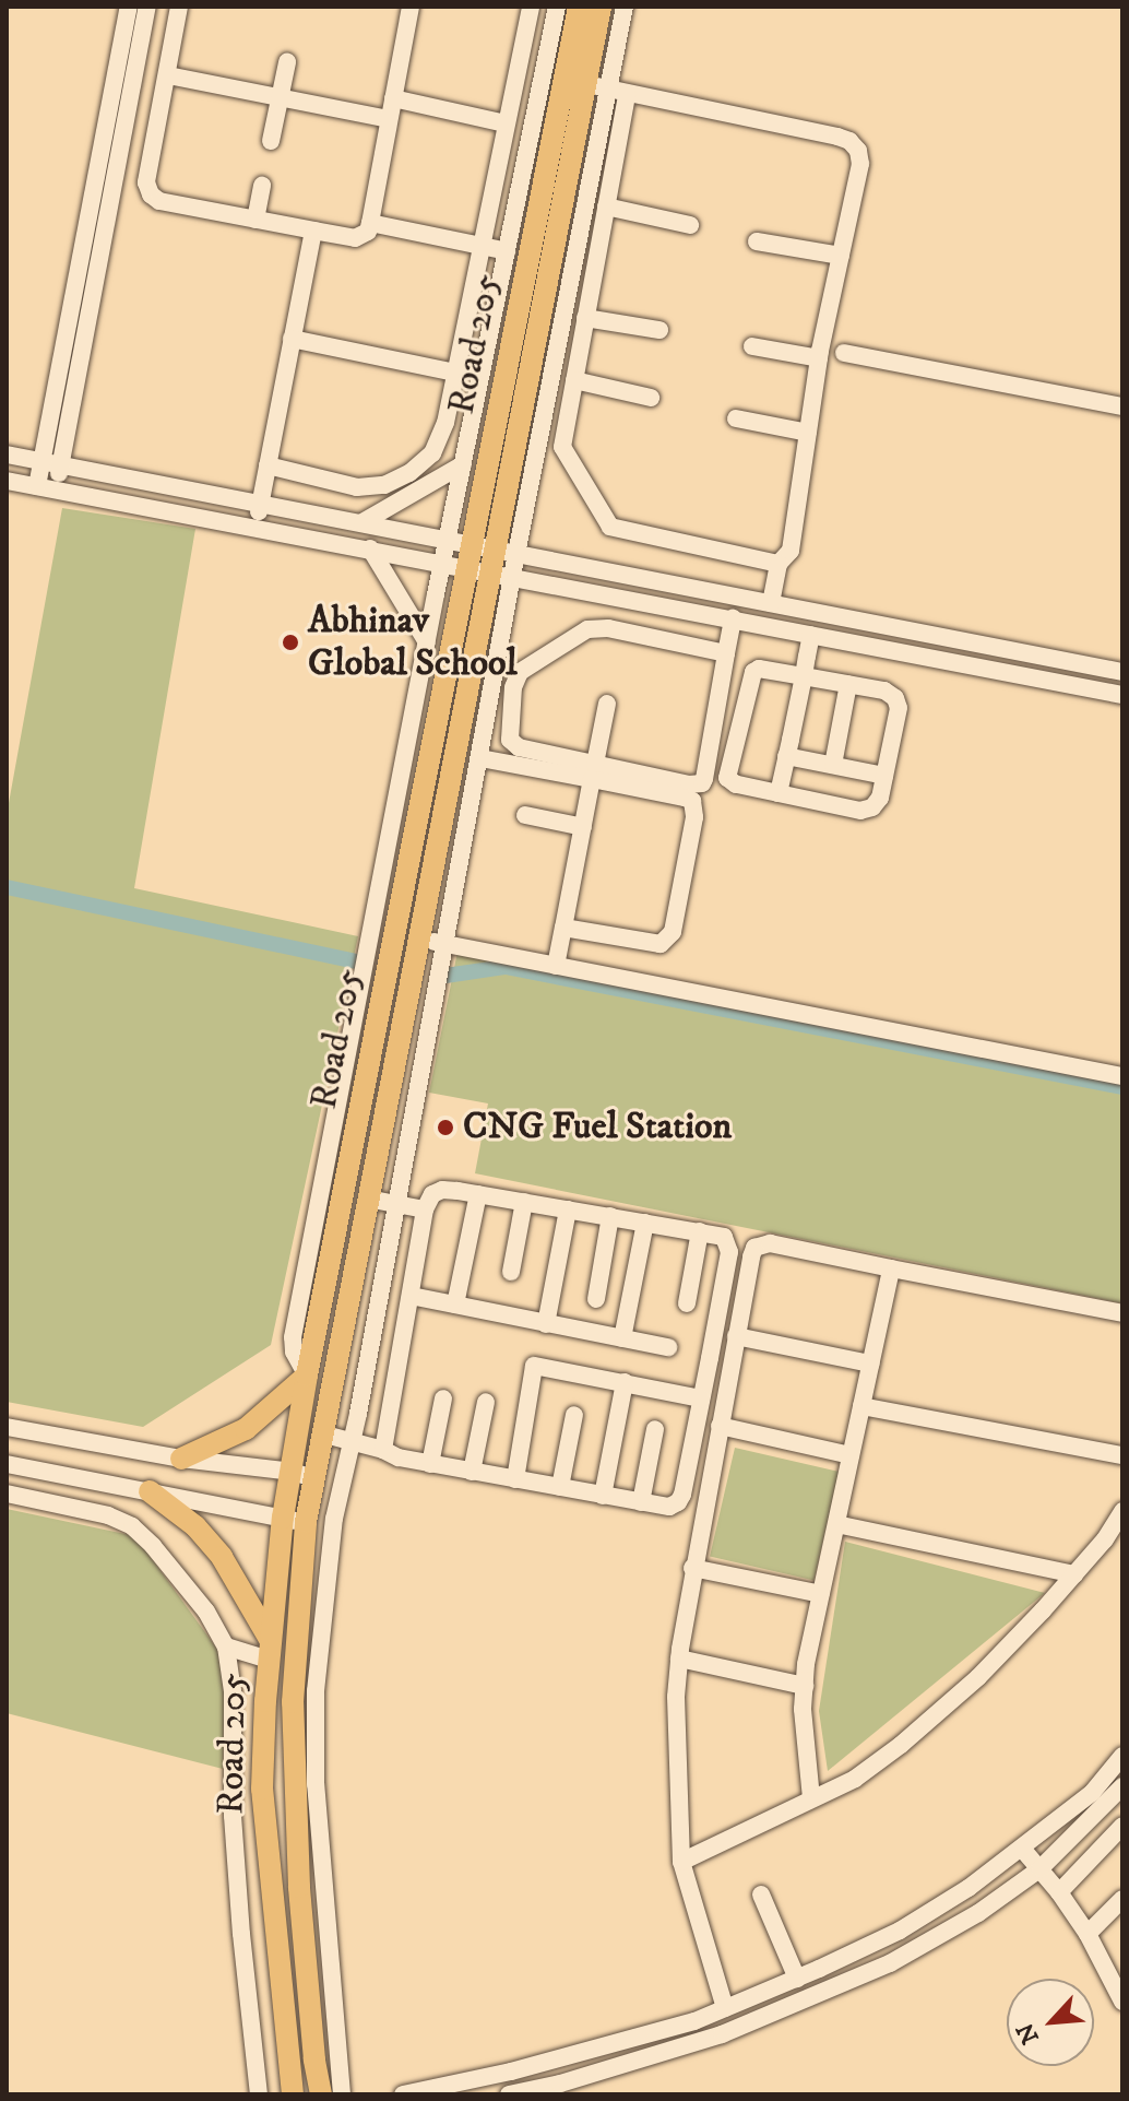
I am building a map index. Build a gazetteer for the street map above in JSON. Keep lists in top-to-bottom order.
{
  "streets": {
    "main road": ["Road 205"]
  },
  "places": ["Abhinav Global School", "CNG Fuel Station"],
  "north": "bottom left"
}
